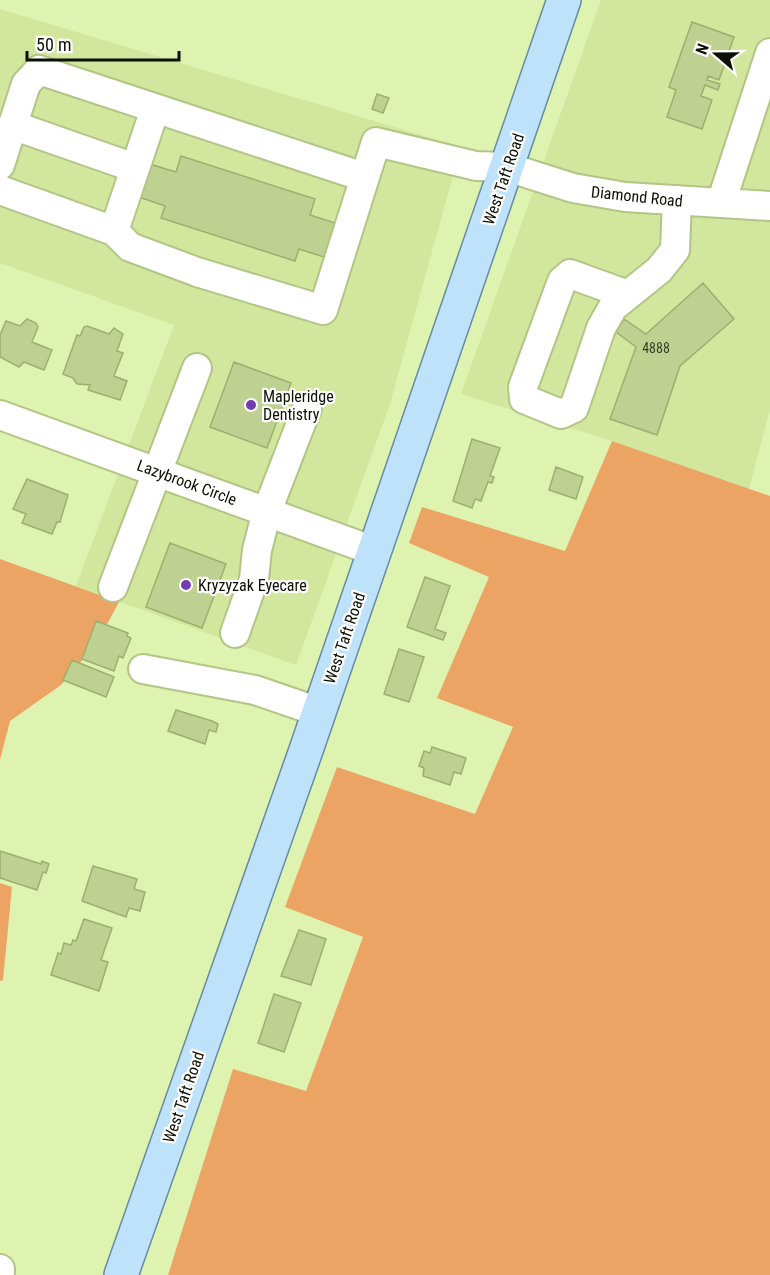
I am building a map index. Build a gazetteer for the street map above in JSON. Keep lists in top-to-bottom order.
{
  "streets": {
    "main road": ["West Taft Road"],
    "street": ["Diamond Road", "Lazybrook Circle"]
  },
  "crossings": [
    ["West Taft Road", "Diamond Road"],
    ["West Taft Road", "Lazybrook Circle"]
  ],
  "places": ["Mapleridge Dentistry", "Kryzyzak Eyecare"],
  "house_numbers": ["4888"],
  "scale_bar": "50 m",
  "north": "left"
}
